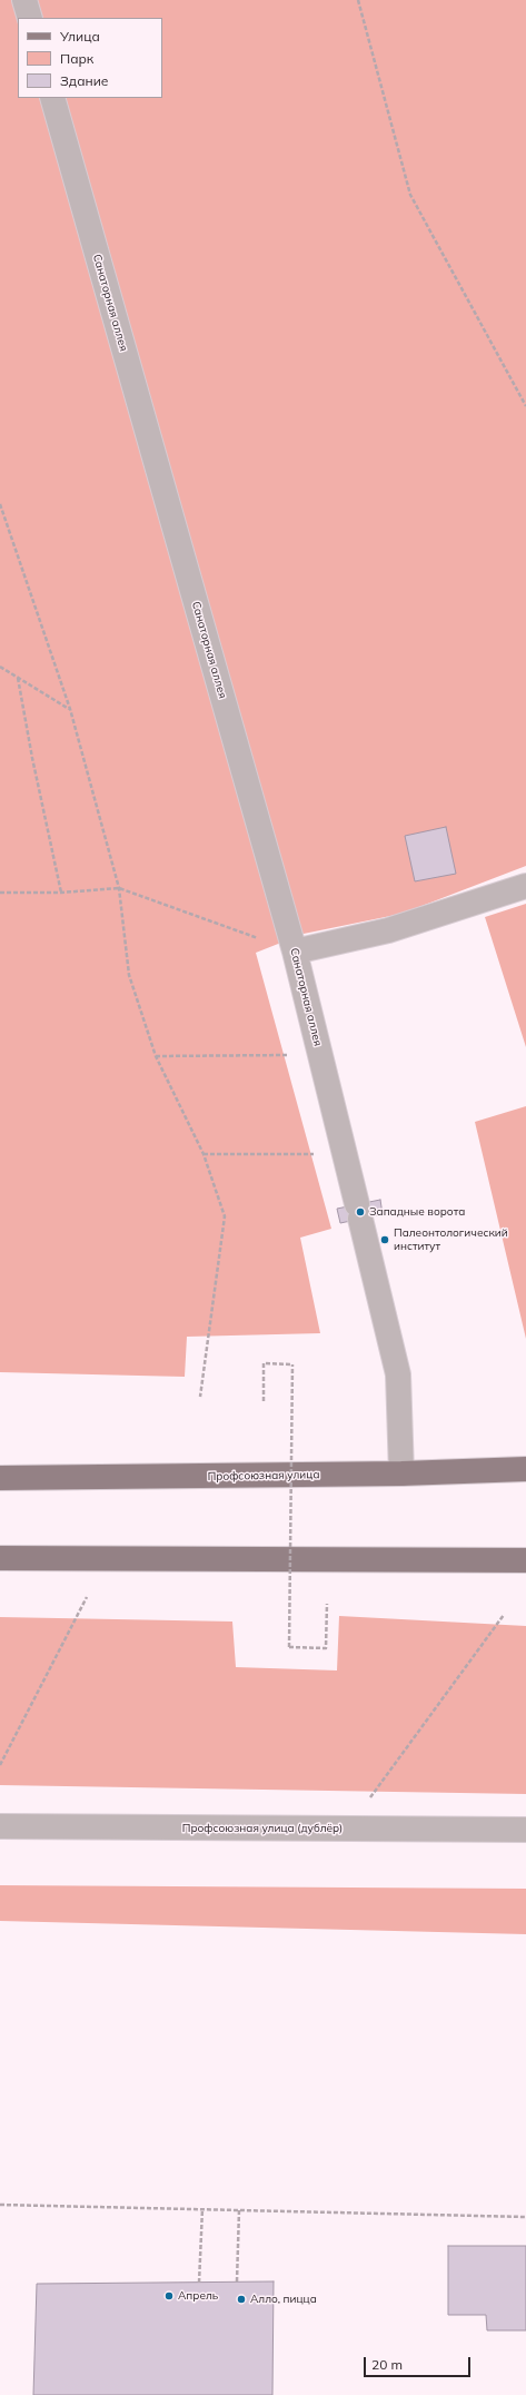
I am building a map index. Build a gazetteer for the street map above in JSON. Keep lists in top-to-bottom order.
{
  "streets": {
    "main road": ["Профсоюзная улица"],
    "street": ["Санаторная аллея", "Профсоюзная улица (дублёр)"]
  },
  "crossings": [
    ["Санаторная аллея", "Профсоюзная улица"]
  ],
  "places": [
    "Западные ворота",
    "Палеонтологический институт",
    "Апрель",
    "Алло, пицца"
  ],
  "legend": ["Улица", "Парк", "Здание"],
  "scale_bar": "20 m"
}
